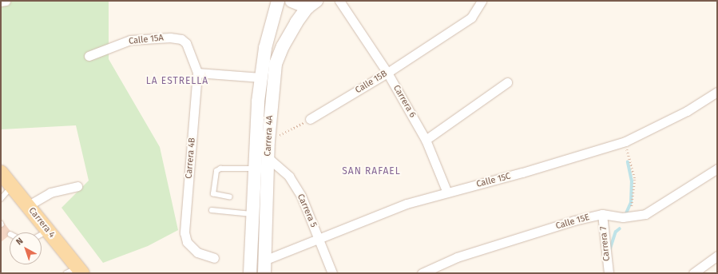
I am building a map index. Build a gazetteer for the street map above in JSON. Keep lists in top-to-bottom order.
{
  "streets": {
    "main road": ["Carrera 4A", "Carrera 4"],
    "street": [
      "Calle 15A",
      "Calle 15B",
      "Carrera 6",
      "Carrera 4B",
      "Calle 15C",
      "Carrera 5",
      "Calle 15E",
      "Carrera 7"
    ]
  },
  "crossings": [
    ["Calle 15A", "Carrera 4B"],
    ["Calle 15B", "Carrera 6"],
    ["Carrera 6", "Calle 15C"],
    ["Carrera 4A", "Calle 15C"],
    ["Carrera 4A", "Carrera 5"],
    ["Calle 15C", "Carrera 5"],
    ["Calle 15E", "Carrera 7"]
  ],
  "districts": ["LA ESTRELLA", "SAN RAFAEL"],
  "north": "top left"
}
